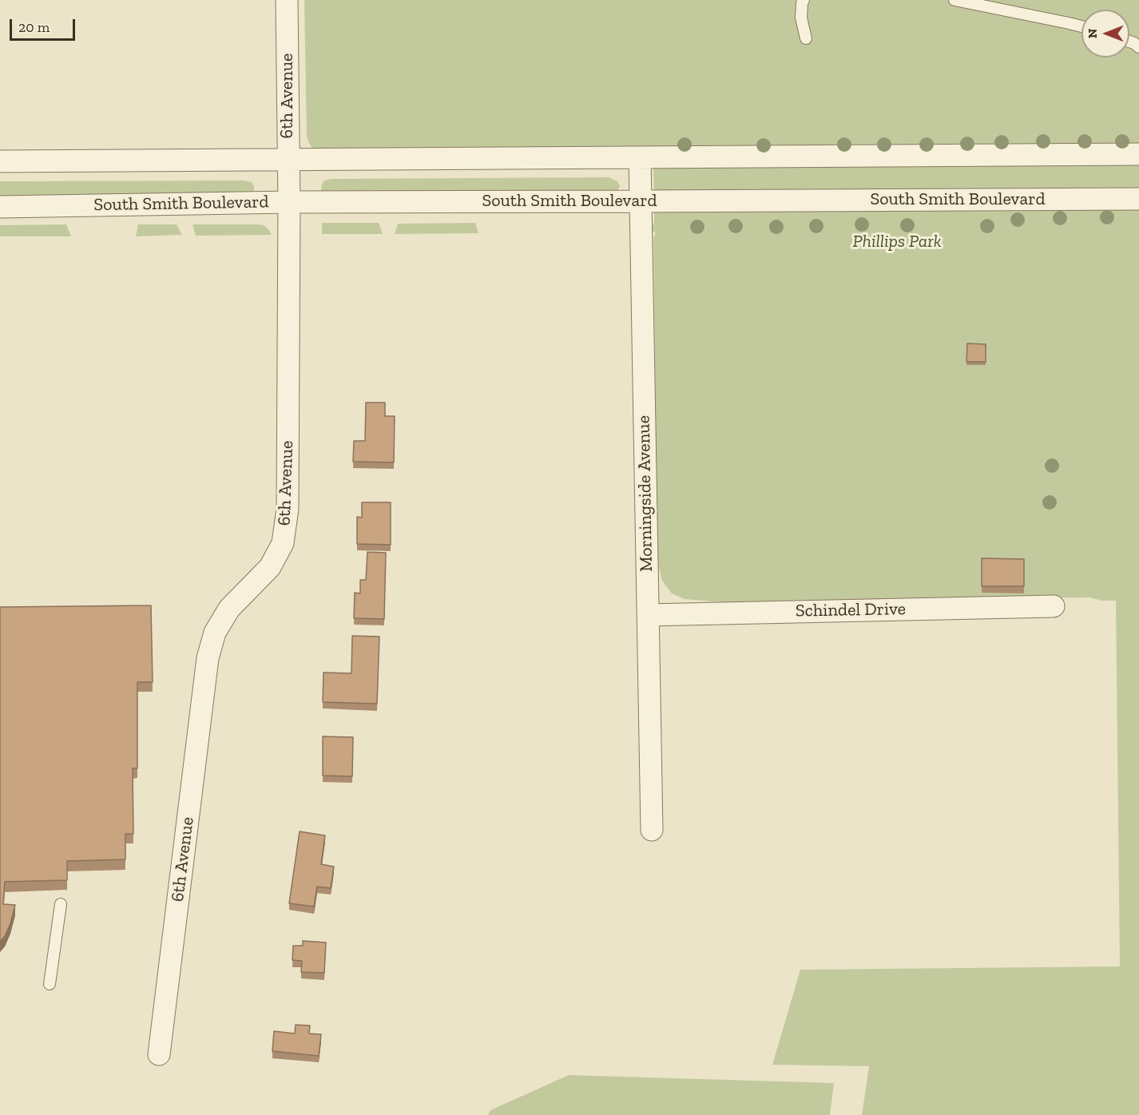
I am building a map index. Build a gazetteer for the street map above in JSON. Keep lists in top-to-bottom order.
{
  "streets": {
    "street": [
      "6th Avenue",
      "South Smith Boulevard",
      "Morningside Avenue",
      "Schindel Drive"
    ]
  },
  "crossings": [
    ["6th Avenue", "South Smith Boulevard"],
    ["South Smith Boulevard", "Morningside Avenue"],
    ["Morningside Avenue", "Schindel Drive"]
  ],
  "parks": ["Phillips Park"],
  "scale_bar": "20 m",
  "north": "left"
}
